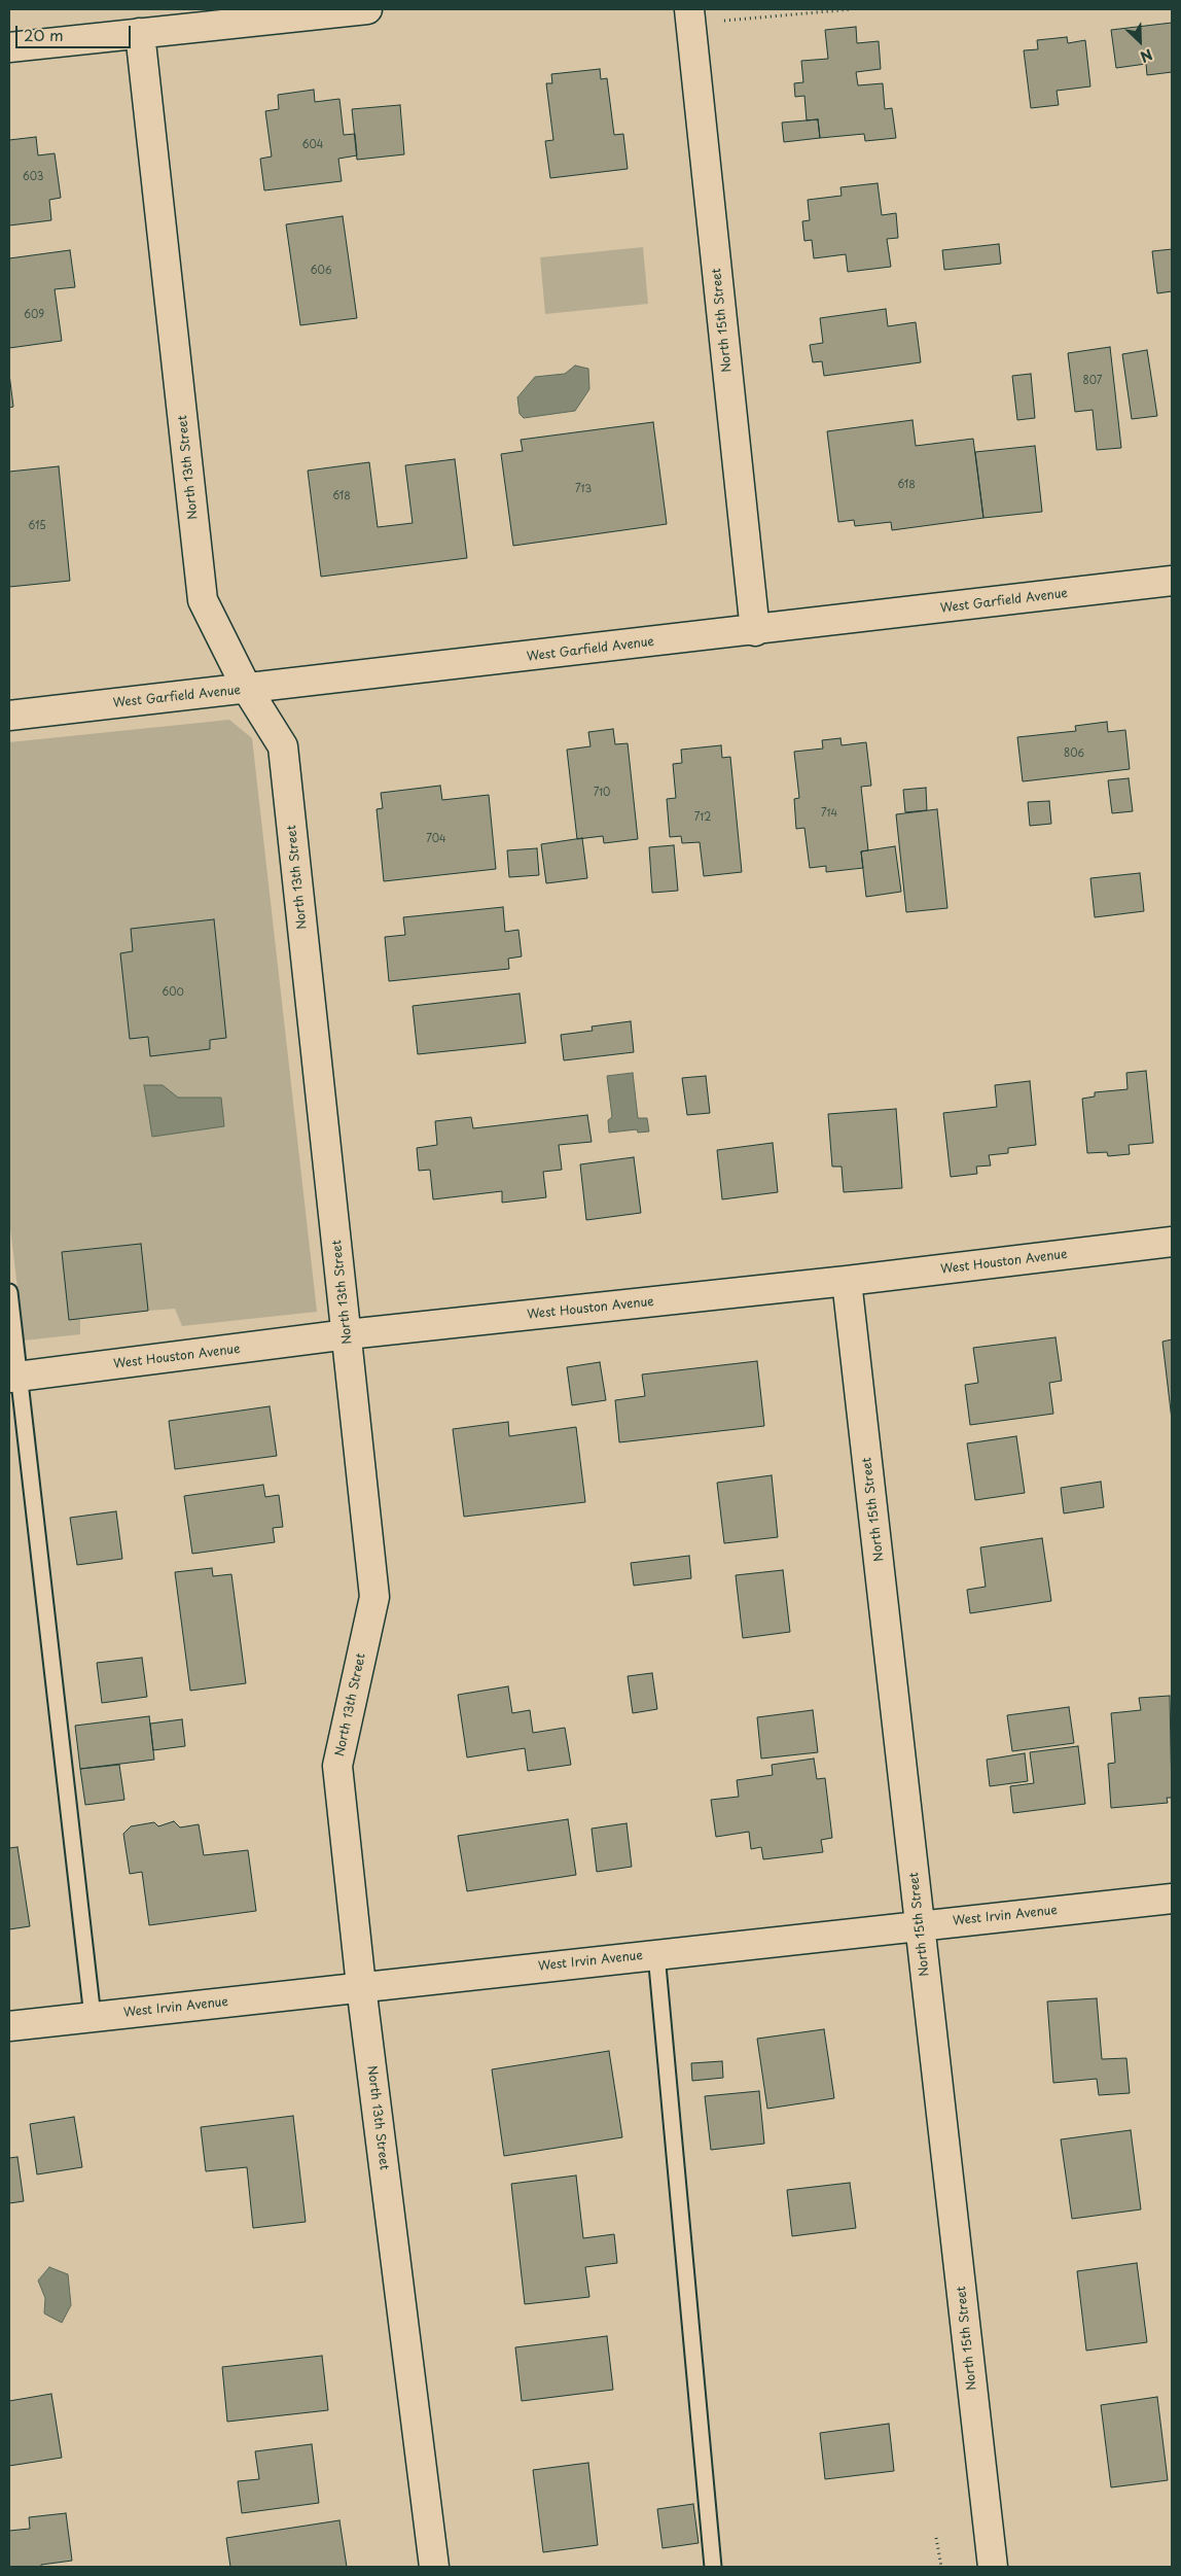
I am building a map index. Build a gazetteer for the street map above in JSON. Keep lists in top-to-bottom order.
{
  "streets": {
    "street": [
      "North 15th Street",
      "North 13th Street",
      "West Garfield Avenue",
      "West Houston Avenue",
      "West Irvin Avenue"
    ]
  },
  "crossings": [
    ["North 15th Street", "West Garfield Avenue"],
    ["North 15th Street", "West Houston Avenue"],
    ["North 15th Street", "West Irvin Avenue"],
    ["North 13th Street", "West Garfield Avenue"],
    ["North 13th Street", "West Houston Avenue"],
    ["North 13th Street", "West Irvin Avenue"]
  ],
  "house_numbers": [
    "604",
    "603",
    "606",
    "609",
    "807",
    "618",
    "713",
    "618",
    "615",
    "806",
    "710",
    "714",
    "712",
    "704",
    "600"
  ],
  "scale_bar": "20 m",
  "north": "bottom right"
}
